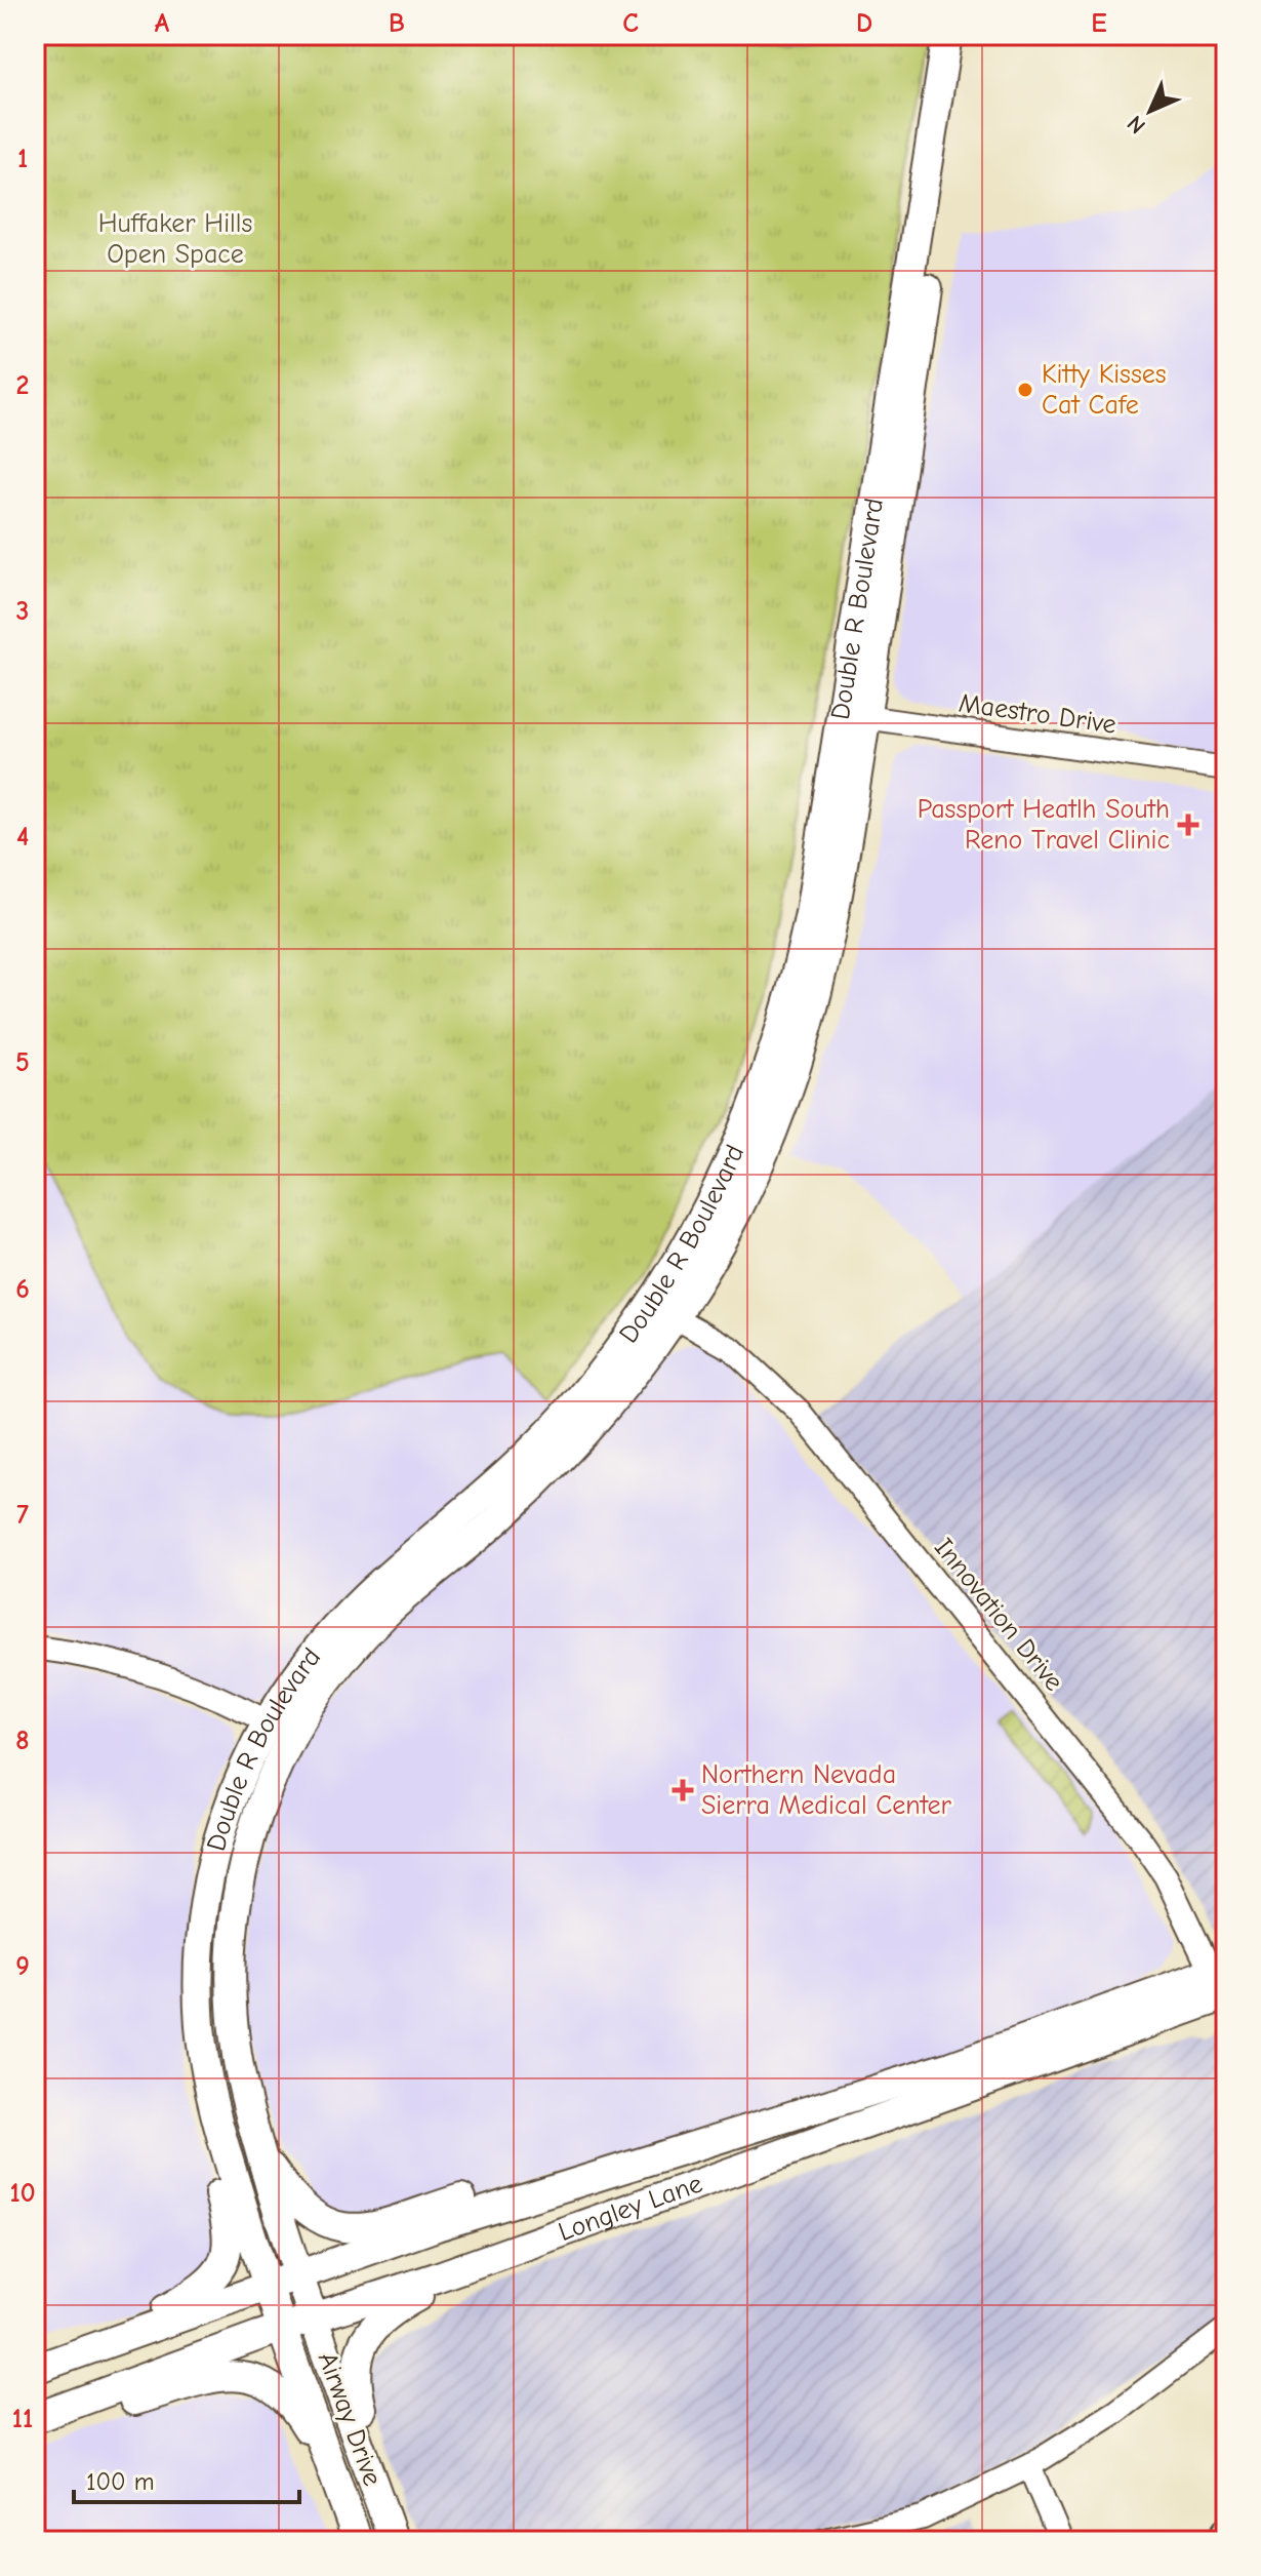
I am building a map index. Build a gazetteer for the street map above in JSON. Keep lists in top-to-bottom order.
{
  "streets": {
    "main road": ["Double R Boulevard", "Longley Lane", "Airway Drive"],
    "street": ["Maestro Drive", "Innovation Drive"]
  },
  "crossings": [
    ["Double R Boulevard", "Maestro Drive"],
    ["Double R Boulevard", "Innovation Drive"],
    ["Double R Boulevard", "Longley Lane"],
    ["Double R Boulevard", "Airway Drive"],
    ["Innovation Drive", "Longley Lane"],
    ["Longley Lane", "Airway Drive"]
  ],
  "parks": ["Huffaker Hills Open Space"],
  "places": {
    "other": ["Kitty Kisses Cat Cafe"],
    "health": ["Passport Heatlh South Reno Travel Clinic", "Northern Nevada Sierra Medical Center"]
  },
  "scale_bar": "100 m",
  "north": "bottom left",
  "grid": {
    "columns": [
      "A",
      "B",
      "C",
      "D",
      "E"
    ],
    "rows": [
      "1",
      "2",
      "3",
      "4",
      "5",
      "6",
      "7",
      "8",
      "9",
      "10",
      "11"
    ]
  }
}
